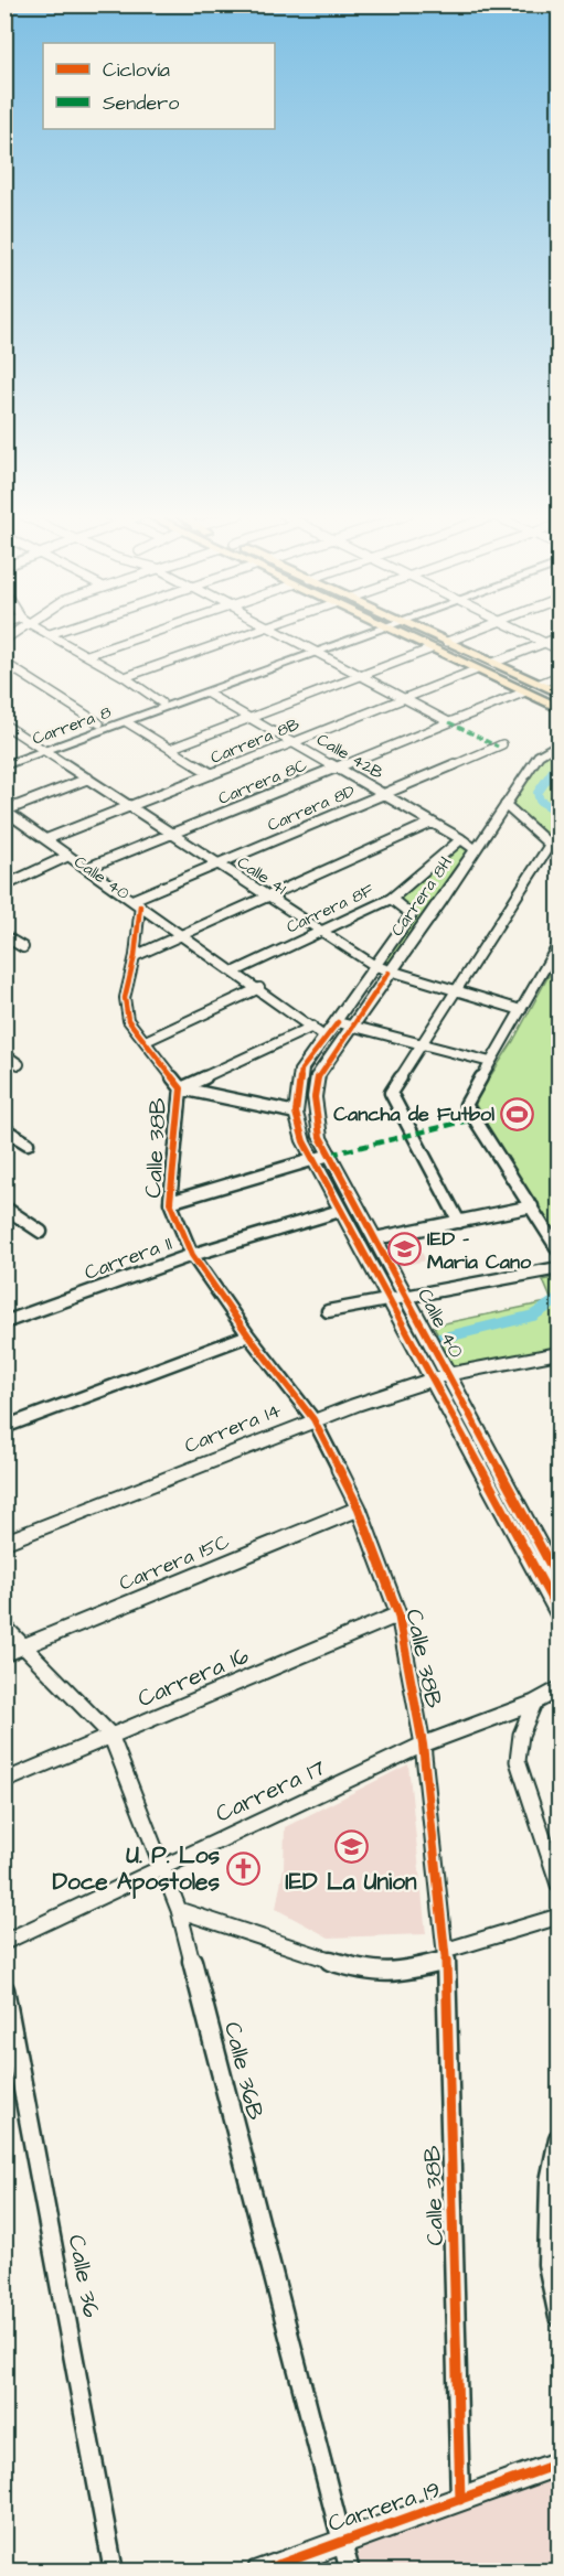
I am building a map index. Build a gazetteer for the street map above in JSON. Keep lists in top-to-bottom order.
{
  "streets": {
    "street": [
      "Carrera 8",
      "Carrera 8B",
      "Calle 42B",
      "Carrera 8C",
      "Carrera 8D",
      "Calle 41",
      "Calle 40",
      "Carrera 8H",
      "Carrera 8F",
      "Calle 38B",
      "Carrera 11",
      "Carrera 14",
      "Carrera 15C",
      "Carrera 16",
      "Carrera 17",
      "Calle 36B",
      "Calle 36",
      "Carrera 19"
    ]
  },
  "crossings": [
    ["Carrera 8", "Calle 42B"],
    ["Carrera 8", "Calle 41"],
    ["Carrera 8B", "Calle 42B"],
    ["Carrera 8B", "Calle 41"],
    ["Carrera 8B", "Calle 40"],
    ["Calle 42B", "Carrera 8C"],
    ["Calle 42B", "Carrera 8D"],
    ["Calle 42B", "Carrera 8H"],
    ["Calle 42B", "Carrera 8F"],
    ["Carrera 8C", "Calle 41"],
    ["Carrera 8C", "Calle 40"],
    ["Carrera 8D", "Calle 41"],
    ["Carrera 8D", "Calle 40"],
    ["Carrera 8D", "Calle 38B"],
    ["Calle 41", "Carrera 8H"],
    ["Calle 41", "Carrera 8F"],
    ["Calle 40", "Carrera 8H"],
    ["Calle 40", "Carrera 8F"],
    ["Calle 40", "Calle 38B"],
    ["Calle 40", "Carrera 11"],
    ["Calle 40", "Carrera 14"],
    ["Carrera 8H", "Carrera 8F"],
    ["Calle 38B", "Carrera 11"],
    ["Calle 38B", "Carrera 14"],
    ["Calle 38B", "Carrera 15C"],
    ["Calle 38B", "Carrera 16"],
    ["Calle 38B", "Carrera 17"],
    ["Calle 38B", "Carrera 19"],
    ["Carrera 15C", "Calle 36B"],
    ["Carrera 16", "Calle 36B"],
    ["Carrera 17", "Calle 36B"],
    ["Calle 36B", "Carrera 19"]
  ],
  "places": {
    "sports": ["Cancha de Futbol"],
    "school or university": ["IED - Maria Cano", "IED La Union"],
    "church": ["U. P. Los Doce Apostoles"]
  },
  "legend": ["Ciclovía", "Sendero"]
}
